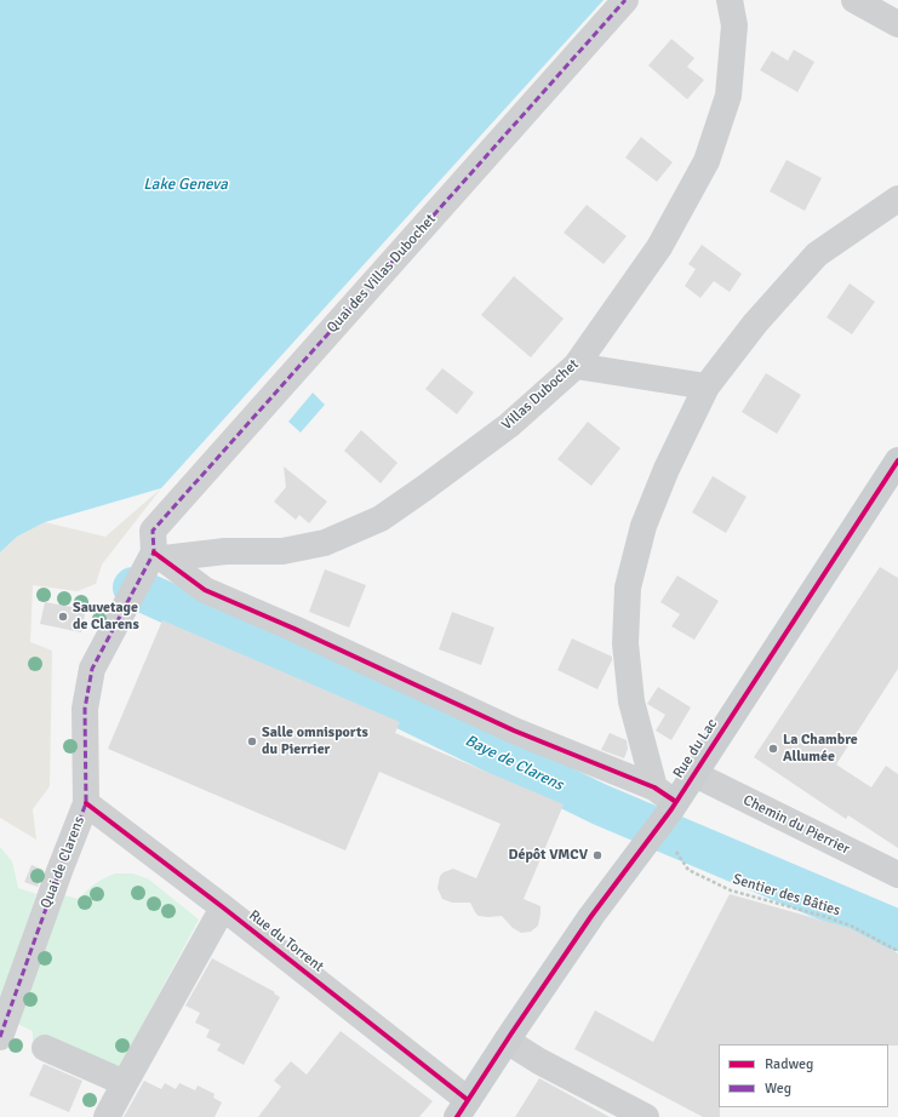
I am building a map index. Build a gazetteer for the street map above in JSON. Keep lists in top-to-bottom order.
{
  "streets": {
    "main road": ["Rue du Lac"],
    "street": [
      "Quai des Villas Dubochet",
      "Villas Dubochet",
      "Chemin du Pierrier",
      "Quai de Clarens",
      "Rue du Torrent"
    ],
    "path": ["Sentier des Bâties"]
  },
  "crossings": [
    ["Quai des Villas Dubochet", "Villas Dubochet"],
    ["Quai des Villas Dubochet", "Quai de Clarens"],
    ["Villas Dubochet", "Quai de Clarens"],
    ["Rue du Lac", "Chemin du Pierrier"],
    ["Rue du Lac", "Rue du Torrent"],
    ["Quai de Clarens", "Rue du Torrent"]
  ],
  "water": ["Lake Geneva", "Baye de Clarens"],
  "places": [
    "Sauvetage de Clarens",
    "Salle omnisports du Pierrier",
    "La Chambre Allumée",
    "Dépôt VMCV"
  ],
  "legend": ["Radweg", "Weg"]
}
